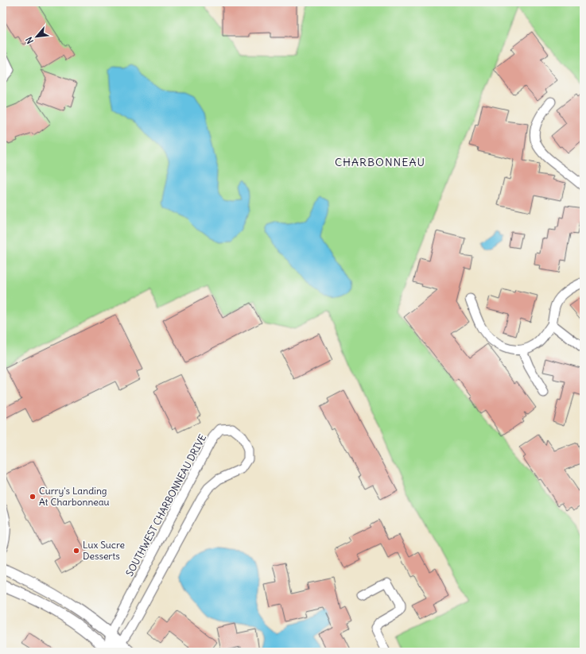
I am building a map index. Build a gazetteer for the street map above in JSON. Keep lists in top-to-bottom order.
{
  "streets": {
    "street": ["SOUTHWEST CHARBONNEAU DRIVE"]
  },
  "districts": ["CHARBONNEAU"],
  "places": ["Curry's Landing At Charbonneau", "Lux Sucre Desserts"],
  "north": "bottom left"
}
